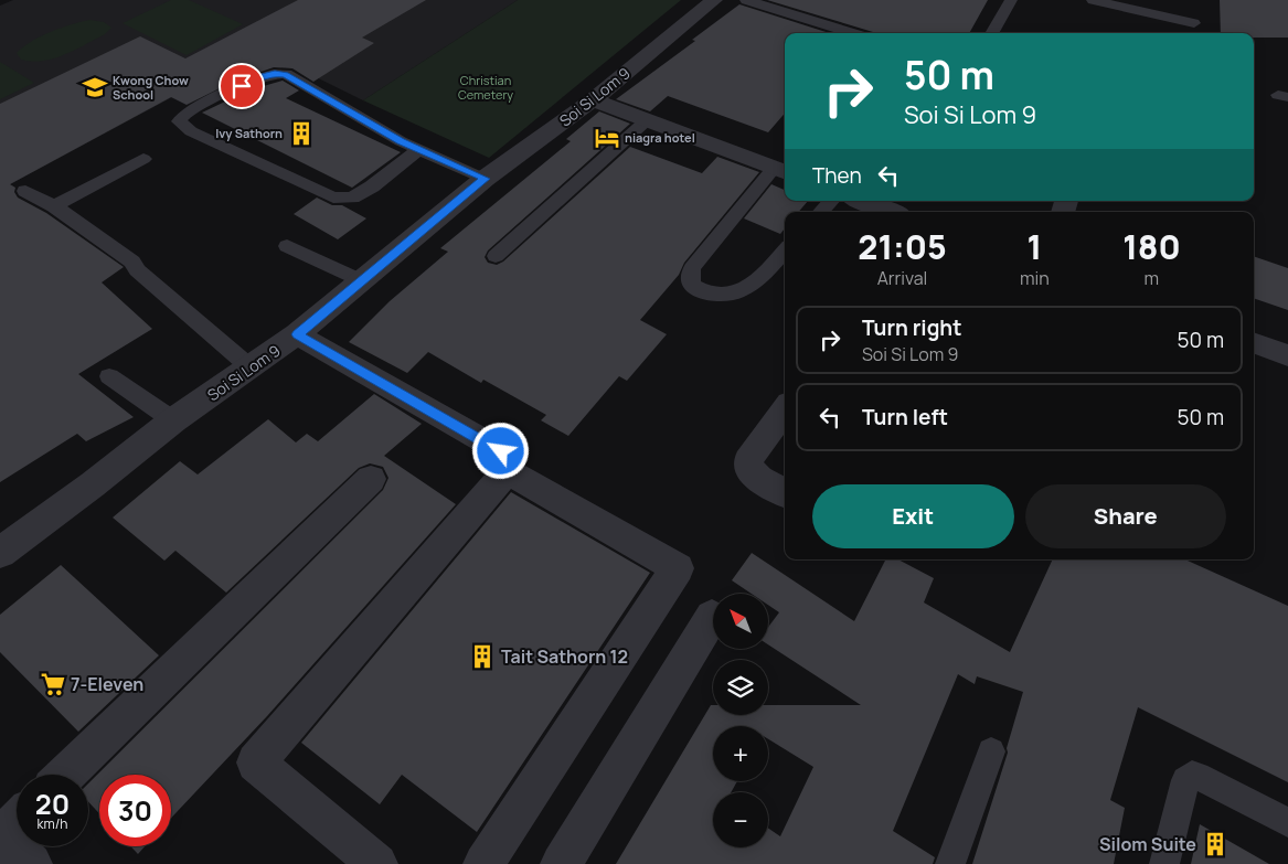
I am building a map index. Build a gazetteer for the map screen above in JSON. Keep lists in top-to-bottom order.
{
  "streets": {
    "street": ["Soi Si Lom 9"]
  },
  "parks": ["Christian Cemetery"],
  "places": {
    "school or university": ["Kwong Chow School"],
    "building": ["Ivy Sathorn", "Tait Sathorn 12", "Silom Suite"],
    "hotel": ["niagra hotel"],
    "supermarket": ["7-Eleven"]
  },
  "north": "top left",
  "page": {
    "turn": ["50 m", "Soi Si Lom 9"],
    "then": "Then",
    "eta": [
      "21:05",
      "Arrival",
      "1",
      "min",
      "180",
      "m"
    ],
    "list": [
      {
        "name": "Turn right",
        "note": "Soi Si Lom 9",
        "value": "50 m"
      },
      {
        "name": "Turn left",
        "value": "50 m"
      }
    ],
    "buttons": ["Exit", "Share"],
    "map_buttons": ["+", "−"],
    "speed": "20 km/h",
    "limit": "30"
  }
}
